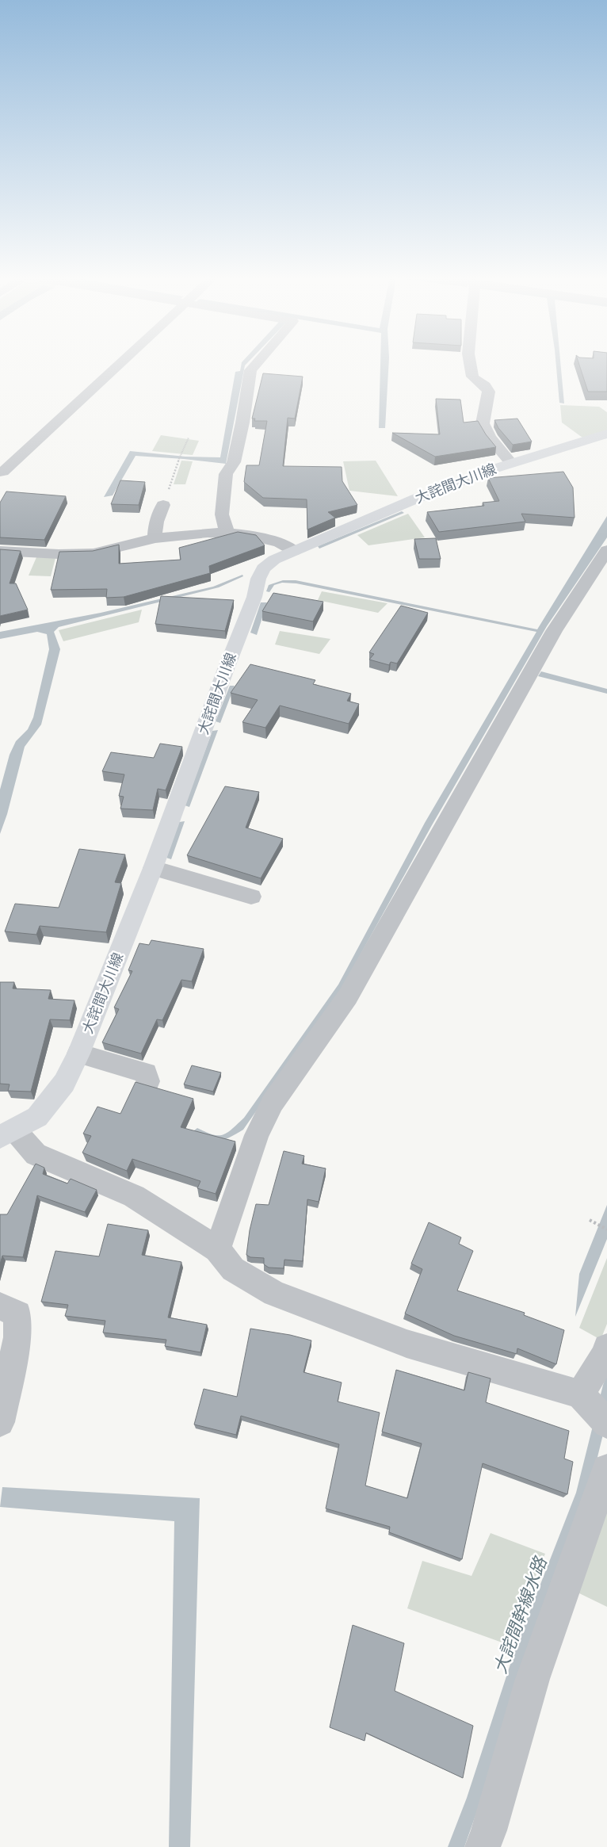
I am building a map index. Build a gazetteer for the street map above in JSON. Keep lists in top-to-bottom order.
{
  "streets": {
    "main road": ["大詫間大川線"]
  },
  "water": ["大詫間幹線水路"]
}
